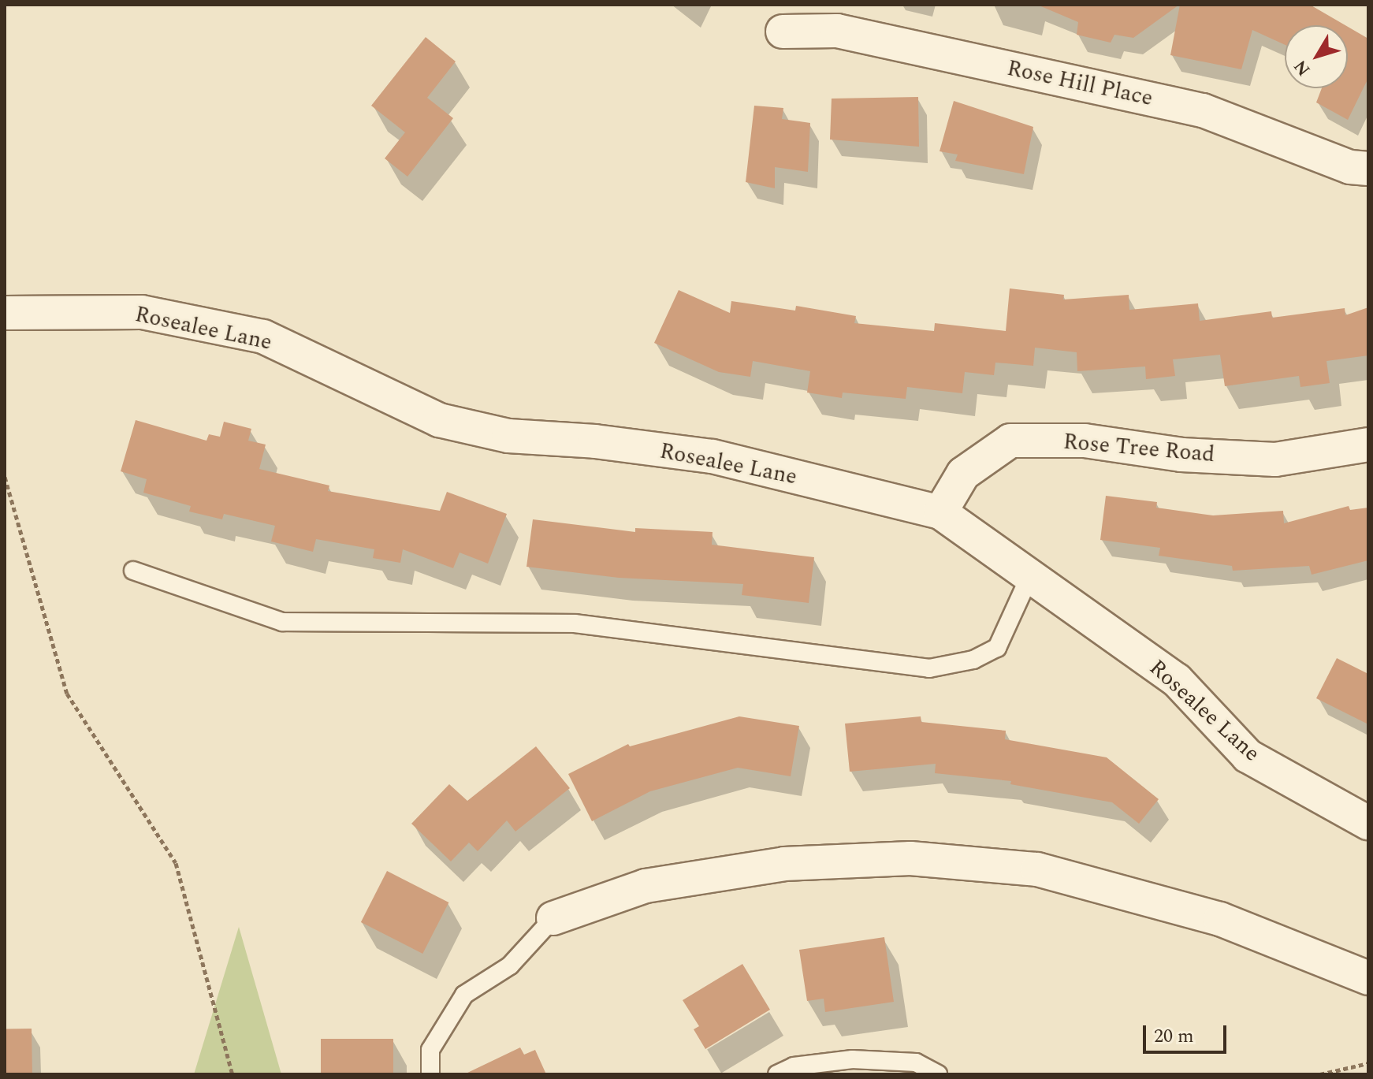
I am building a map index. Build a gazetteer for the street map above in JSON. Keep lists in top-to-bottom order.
{
  "streets": {
    "street": ["Rose Hill Place", "Rosealee Lane", "Rose Tree Road"]
  },
  "crossings": [
    ["Rosealee Lane", "Rose Tree Road"]
  ],
  "scale_bar": "20 m",
  "north": "bottom left"
}
